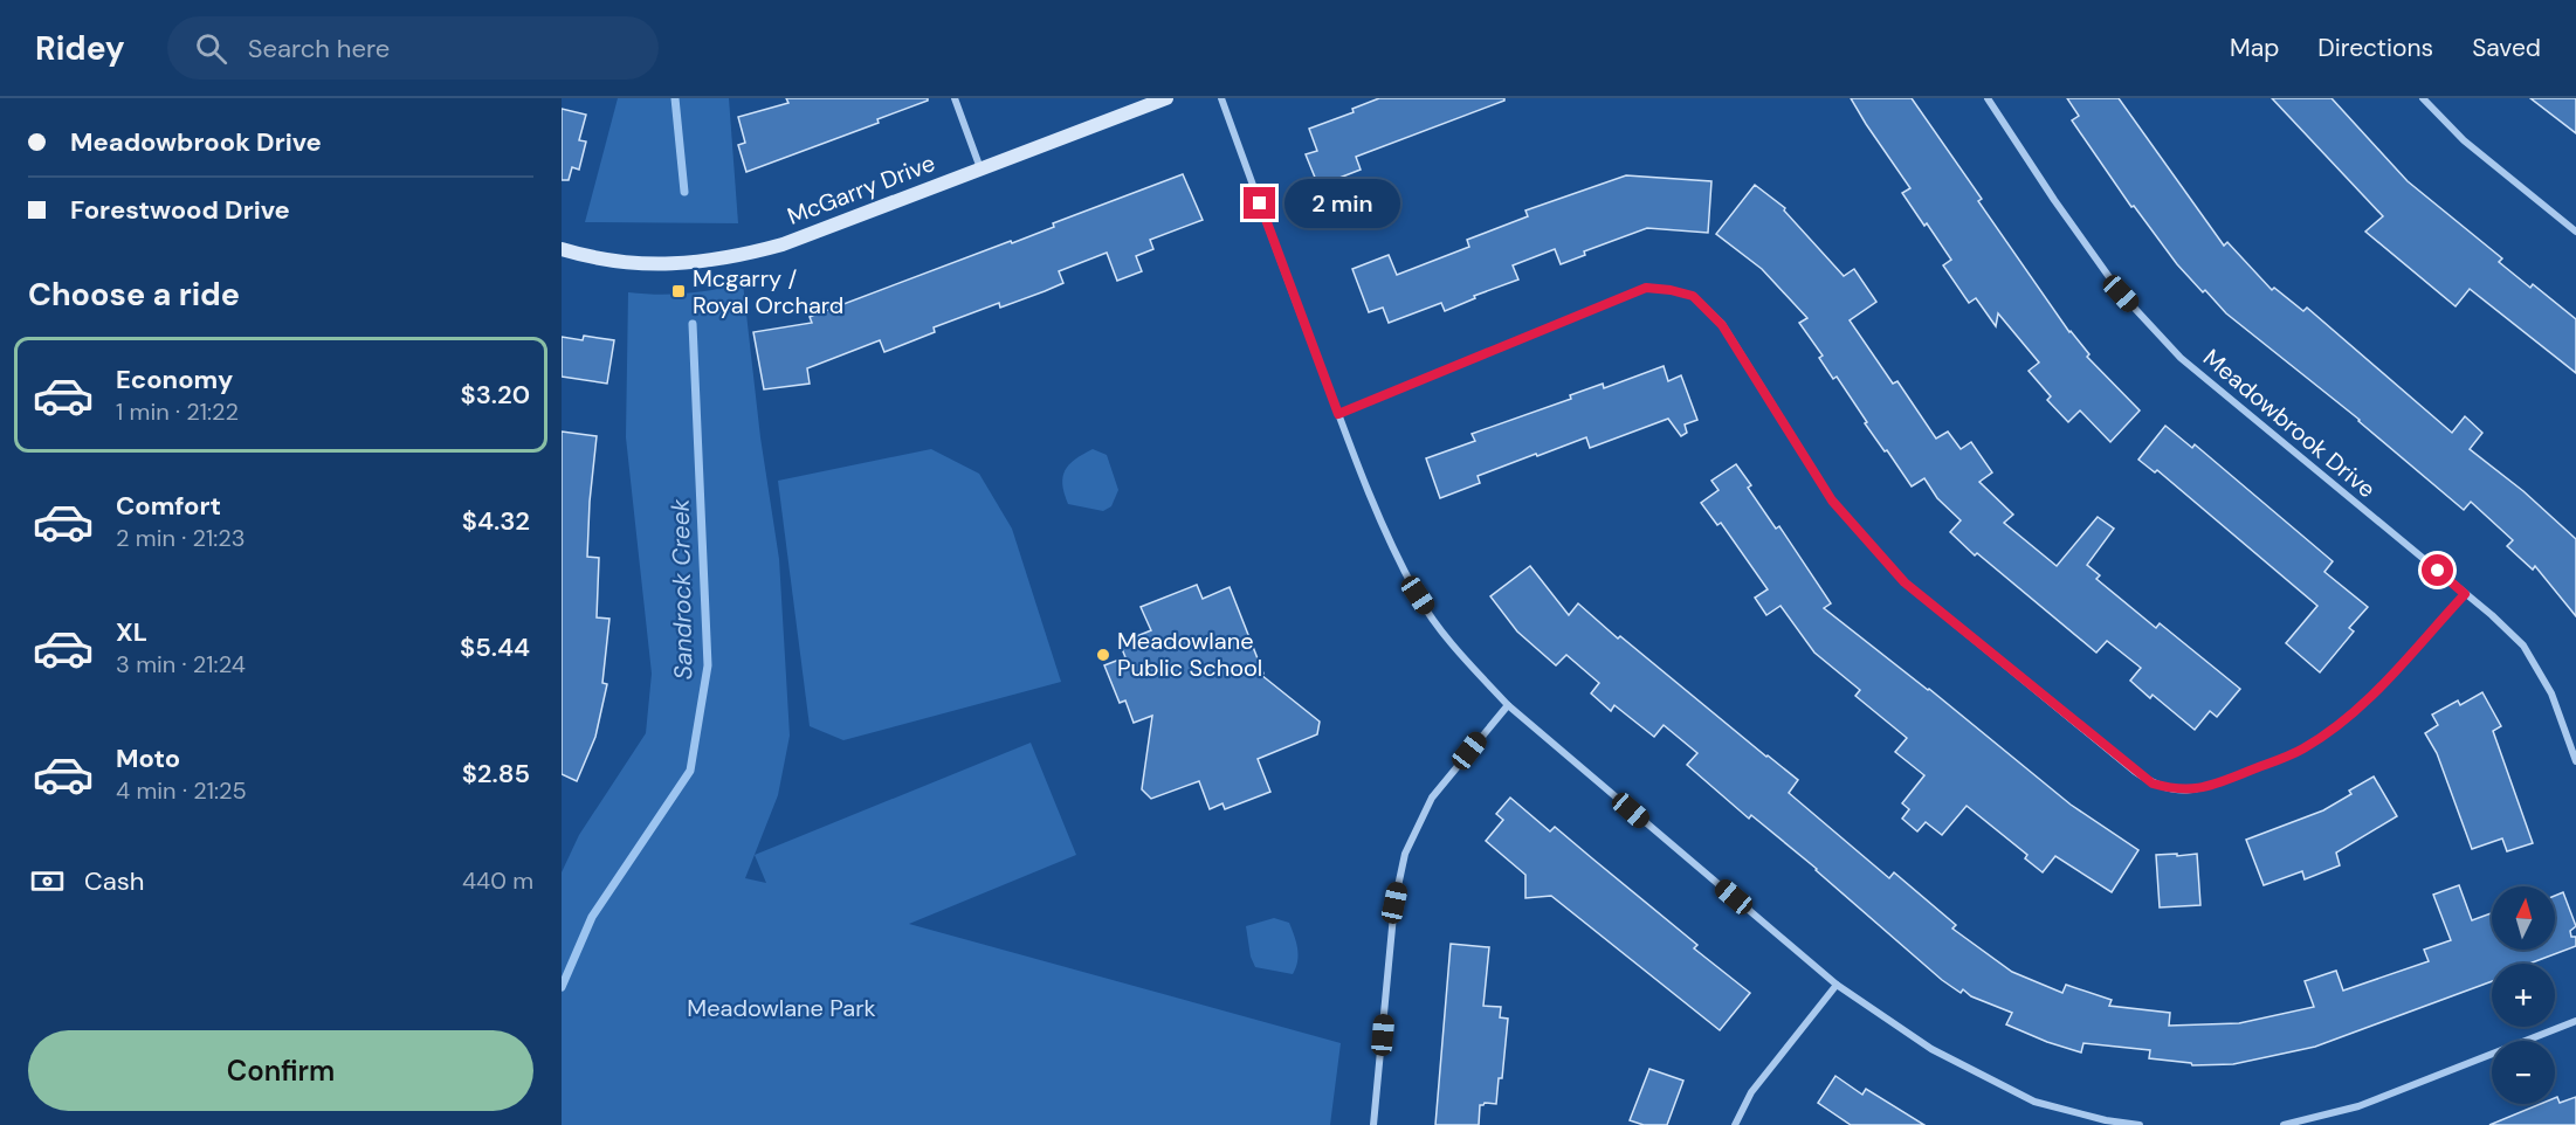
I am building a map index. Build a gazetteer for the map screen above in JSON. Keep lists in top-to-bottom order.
{
  "streets": {
    "street": ["McGarry Drive", "Meadowbrook Drive"]
  },
  "water": ["Sandrock Creek"],
  "parks": ["Meadowlane Park"],
  "places": {
    "transit": ["Mcgarry / Royal Orchard"],
    "other": ["Meadowlane Public School"]
  },
  "north": "top",
  "page": {
    "header": "Ridey",
    "search": "Search here",
    "nav": ["Map", "Directions", "Saved"],
    "banner": ["Meadowbrook Drive", "Forestwood Drive"],
    "bubble": "2 min",
    "heading": "Choose a ride",
    "list": [
      {
        "name": "Economy",
        "note": "1 min · 21:22",
        "value": "$3.20"
      },
      {
        "name": "Comfort",
        "note": "2 min · 21:23",
        "value": "$4.32"
      },
      {
        "name": "XL",
        "note": "3 min · 21:24",
        "value": "$5.44"
      },
      {
        "name": "Moto",
        "note": "4 min · 21:25",
        "value": "$2.85"
      }
    ],
    "pay": ["Cash", "440 m"],
    "map_buttons": ["+", "−"],
    "buttons": "Confirm"
  }
}
